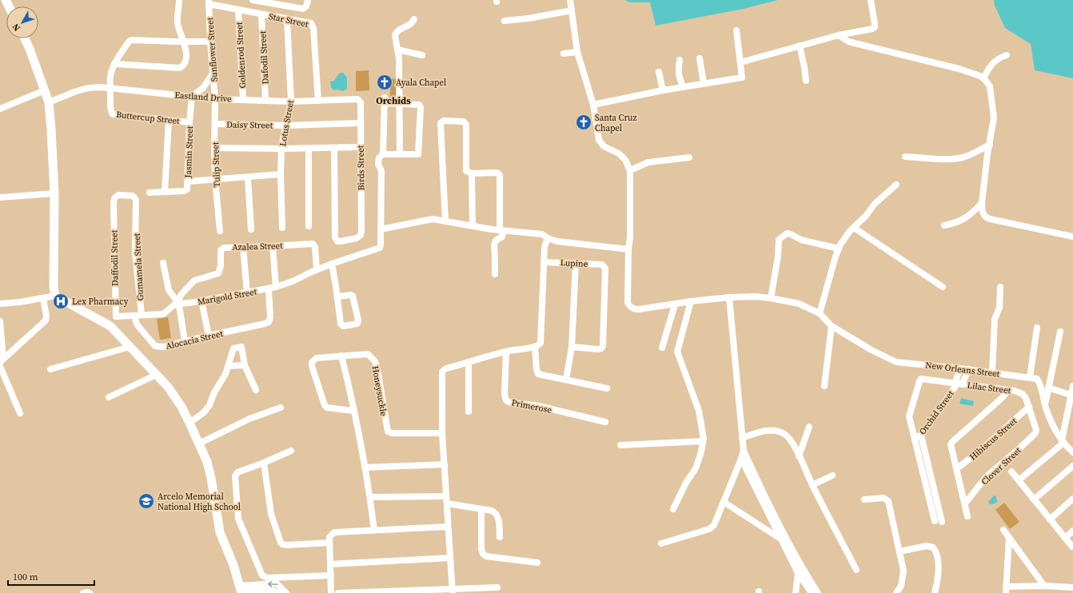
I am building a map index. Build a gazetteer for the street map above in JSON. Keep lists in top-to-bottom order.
{
  "streets": {
    "street": [
      "Star Street",
      "Sunflower Street",
      "Goldenrod Street",
      "Dafodil Street",
      "Eastland Drive",
      "Buttercup Street",
      "Lotus Street",
      "Daisy Street",
      "Jasmin Street",
      "Tulip Street",
      "Birds Street",
      "Azalea Street",
      "Daffodil Street",
      "Lupine",
      "Gumamela Street",
      "Marigold Street",
      "Alocacia Street",
      "New Orleans Street",
      "Lilac Street",
      "Honeysuckle",
      "Primerose",
      "Orchid Street",
      "Hibiscus Street",
      "Clover Street"
    ]
  },
  "crossings": [
    ["Star Street", "Sunflower Street"],
    ["Star Street", "Goldenrod Street"],
    ["Star Street", "Dafodil Street"],
    ["Star Street", "Eastland Drive"],
    ["Star Street", "Lotus Street"],
    ["Sunflower Street", "Eastland Drive"],
    ["Sunflower Street", "Tulip Street"],
    ["Goldenrod Street", "Eastland Drive"],
    ["Dafodil Street", "Eastland Drive"],
    ["Eastland Drive", "Buttercup Street"],
    ["Eastland Drive", "Lotus Street"],
    ["Eastland Drive", "Jasmin Street"],
    ["Eastland Drive", "Tulip Street"],
    ["Eastland Drive", "Birds Street"],
    ["Buttercup Street", "Jasmin Street"],
    ["Lotus Street", "Daisy Street"],
    ["Daisy Street", "Tulip Street"],
    ["Daisy Street", "Birds Street"],
    ["Azalea Street", "Marigold Street"],
    ["Daffodil Street", "Gumamela Street"],
    ["Gumamela Street", "Alocacia Street"],
    ["Marigold Street", "Alocacia Street"],
    ["Lilac Street", "Orchid Street"],
    ["Lilac Street", "Hibiscus Street"],
    ["Lilac Street", "Clover Street"]
  ],
  "districts": ["Orchids"],
  "places": {
    "church": ["Ayala Chapel", "Santa Cruz Chapel"],
    "hospital": ["Lex Pharmacy"],
    "school or university": ["Arcelo Memorial National High School"]
  },
  "scale_bar": "100 m",
  "north": "bottom left"
}
